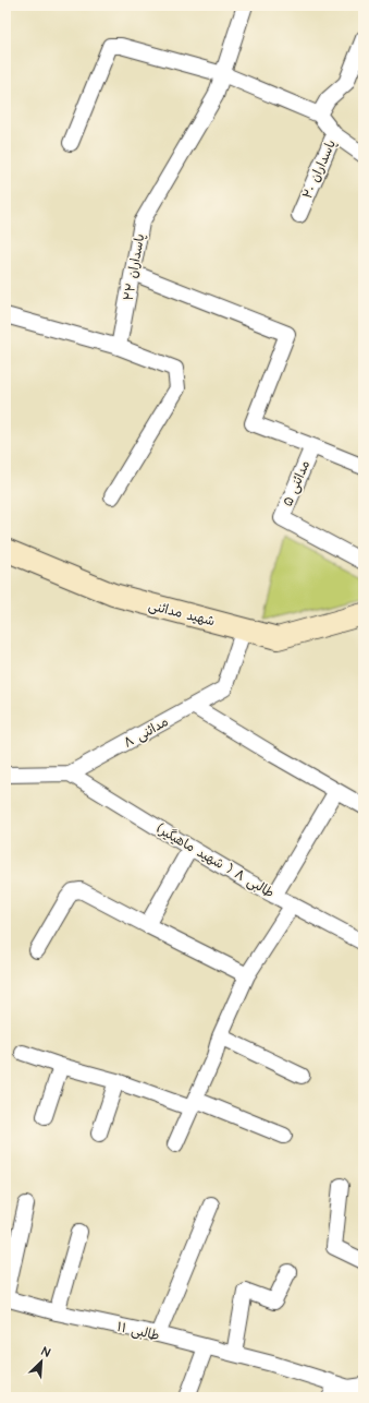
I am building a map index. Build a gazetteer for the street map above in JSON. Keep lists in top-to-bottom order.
{
  "streets": {
    "street": [
      "پاسداران ۲۰",
      "پاسداران ۲۲",
      "مدائنی ۵",
      "شهید مدائنی",
      "مدائنی ۸",
      "طالبی ۸ ( شهید ماهیگیر)",
      "طالبی ۱۱"
    ]
  },
  "crossings": [
    ["پاسداران ۲۲", "مدائنی ۵"],
    ["شهید مدائنی", "مدائنی ۸"],
    ["مدائنی ۸", "طالبی ۸ ( شهید ماهیگیر)"]
  ],
  "north": "top right"
}
